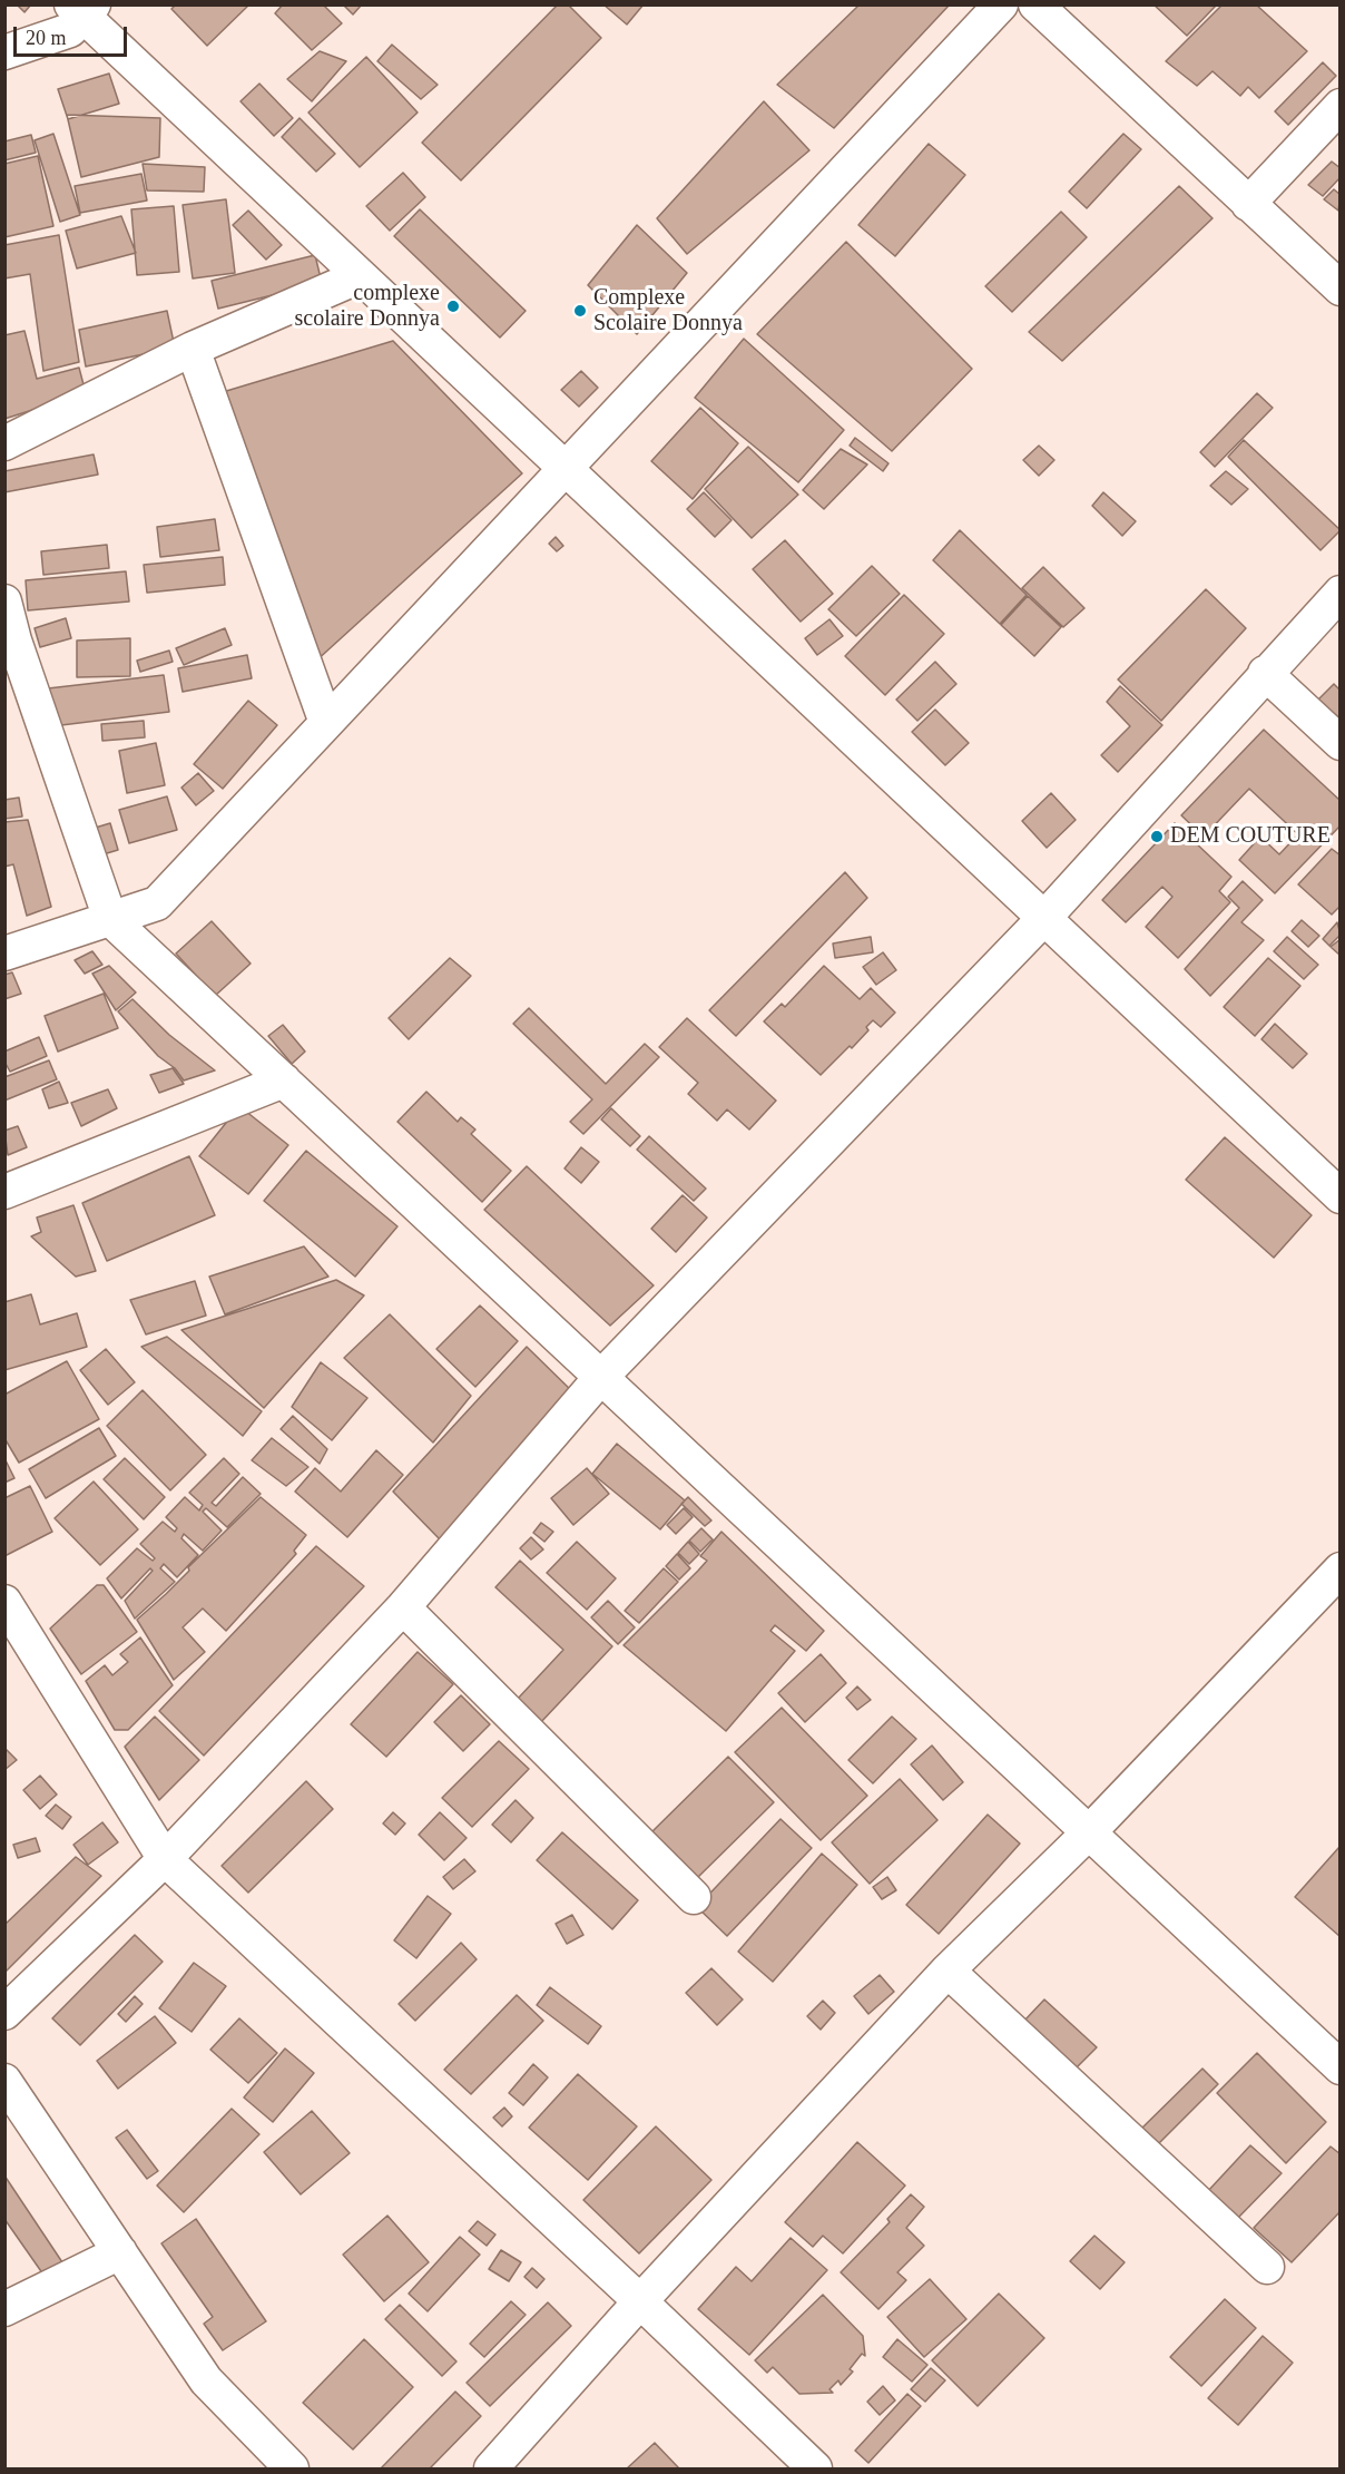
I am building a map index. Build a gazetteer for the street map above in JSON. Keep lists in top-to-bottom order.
{
  "places": ["complexe scolaire Donnya", "Complexe Scolaire Donnya", "DEM COUTURE"],
  "scale_bar": "20 m"
}
